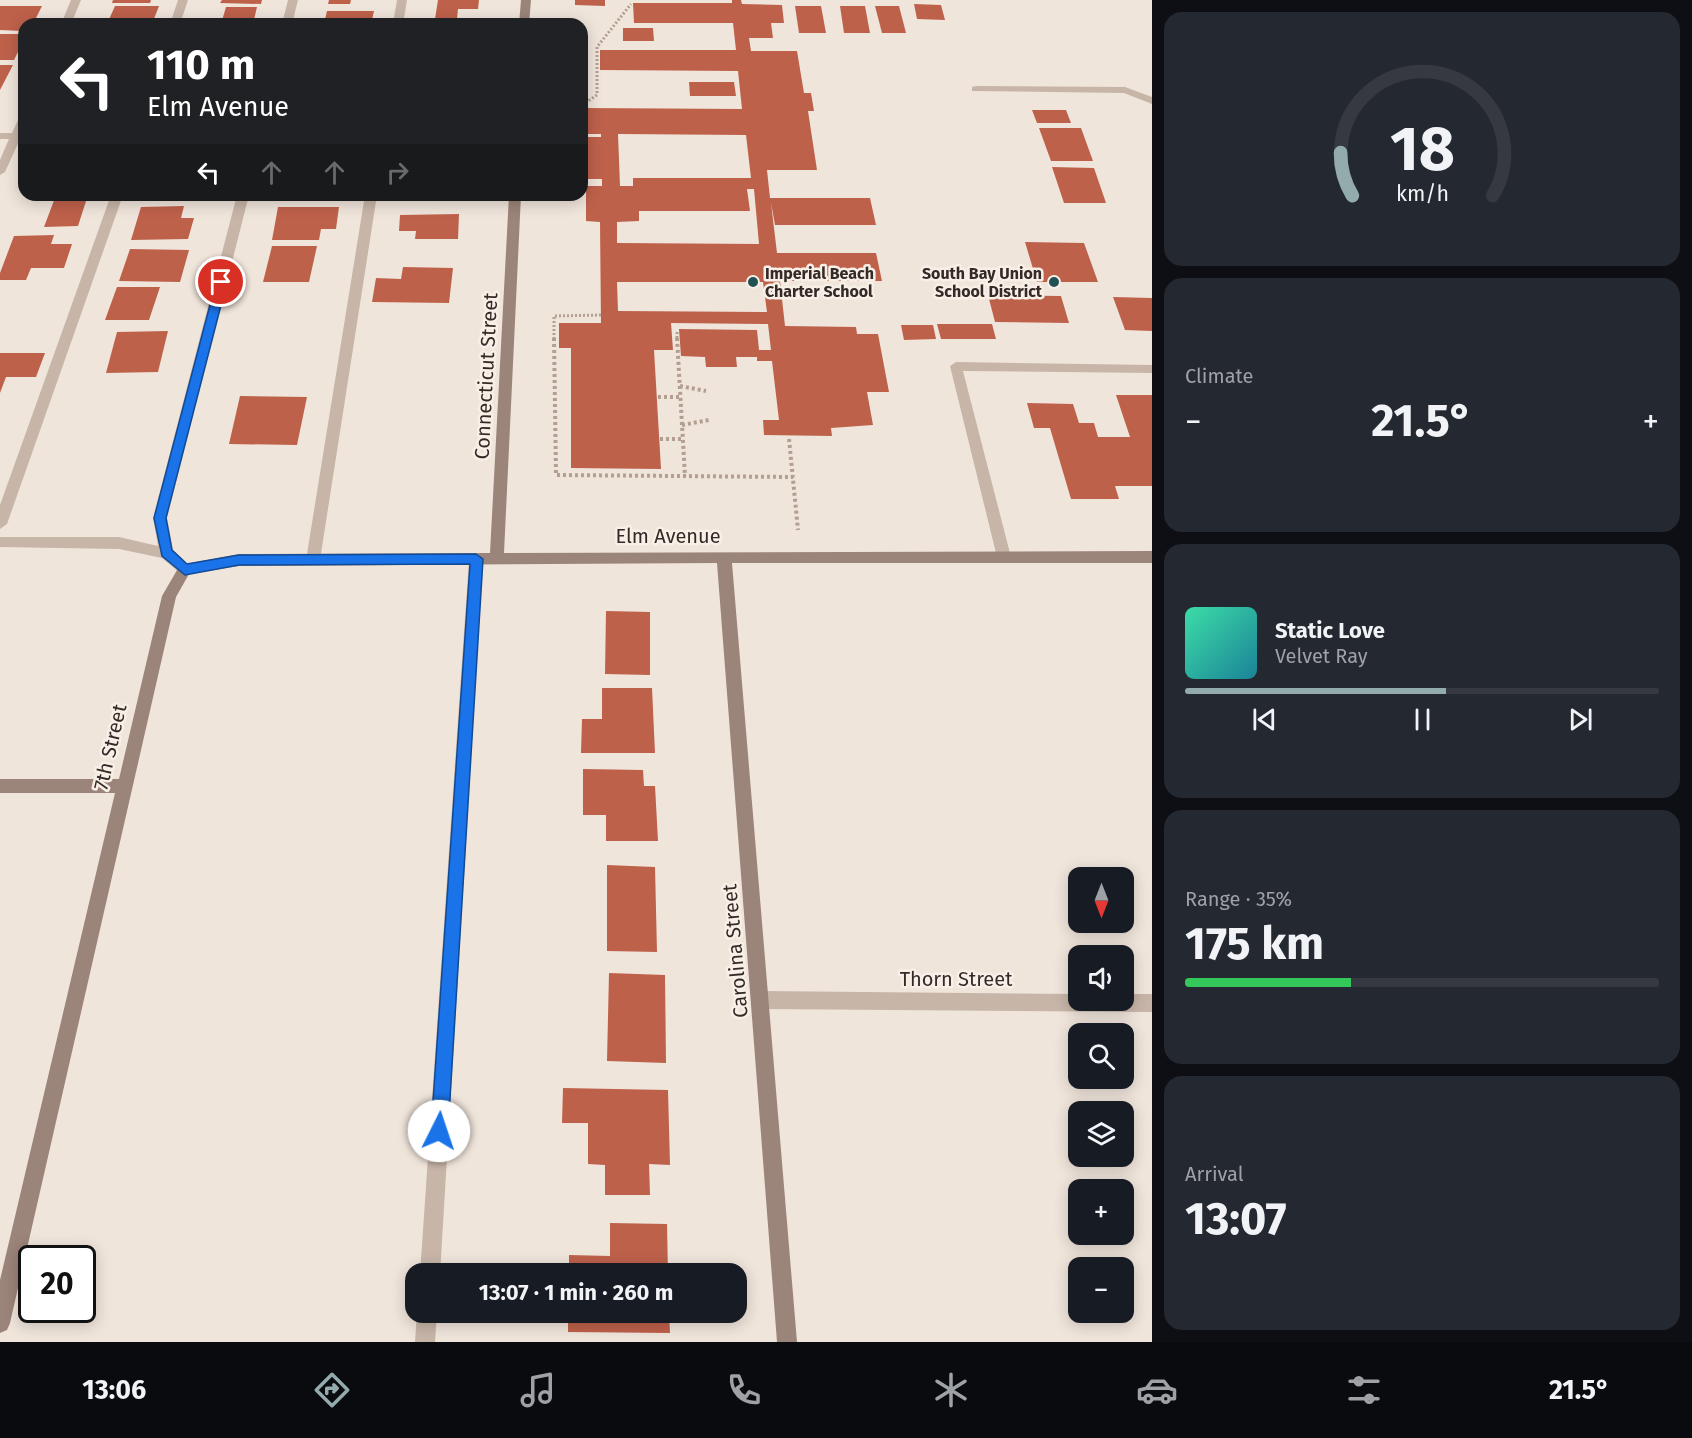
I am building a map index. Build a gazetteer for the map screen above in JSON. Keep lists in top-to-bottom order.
{
  "streets": {
    "street": [
      "Connecticut Street",
      "Elm Avenue",
      "7th Street",
      "Carolina Street",
      "Thorn Street"
    ]
  },
  "crossings": [
    ["Connecticut Street", "Elm Avenue"],
    ["Elm Avenue", "7th Street"],
    ["Elm Avenue", "Carolina Street"],
    ["Carolina Street", "Thorn Street"]
  ],
  "places": ["Imperial Beach Charter School", "South Bay Union School District"],
  "north": "bottom",
  "page": {
    "turn": ["110 m", "Elm Avenue"],
    "tile": [
      "Climate",
      ["Range · 35%", "175 km"],
      ["Arrival", "13:07"]
    ],
    "heat": ["−", "21.5°", "+"],
    "song": ["Static Love", "Velvet Ray"],
    "map_buttons": ["+", "−"],
    "limit": "20",
    "trip": "13:07 · 1 min · 260 m",
    "tabs": ["13:06", "21.5°"],
    "gauge": ["18", "km/h"]
  }
}
